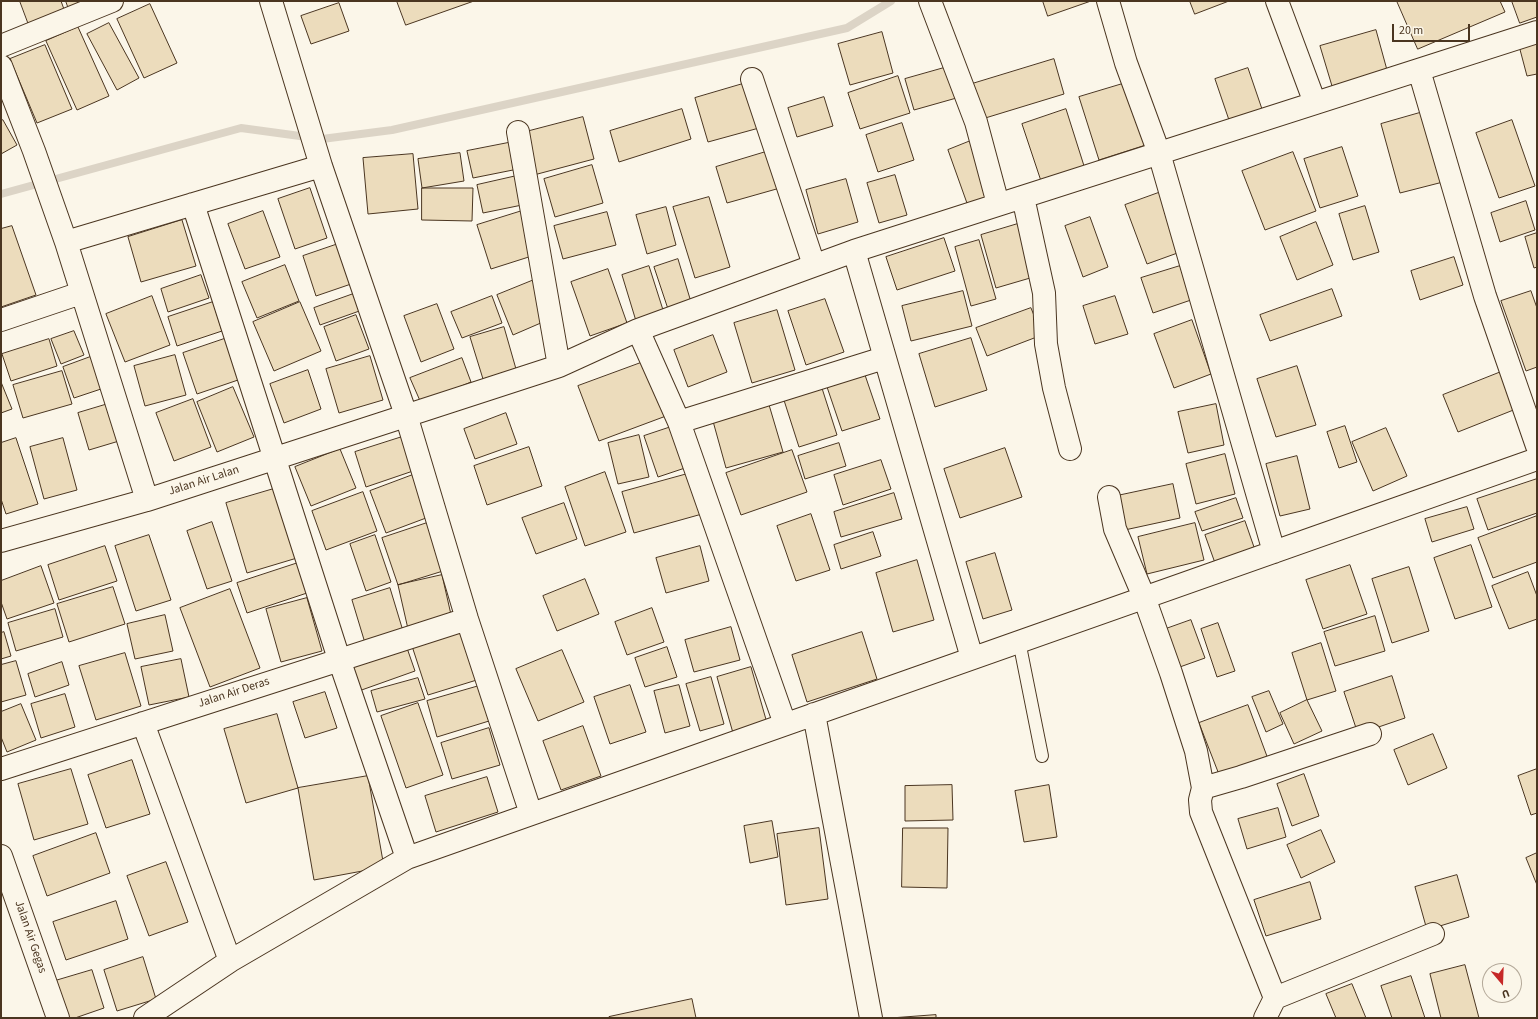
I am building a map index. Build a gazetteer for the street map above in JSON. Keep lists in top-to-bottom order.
{
  "streets": {
    "street": ["Jalan Air Lalan", "Jalan Air Deras", "Jalan Air Gegas"]
  },
  "scale_bar": "20 m",
  "north": "bottom"
}
